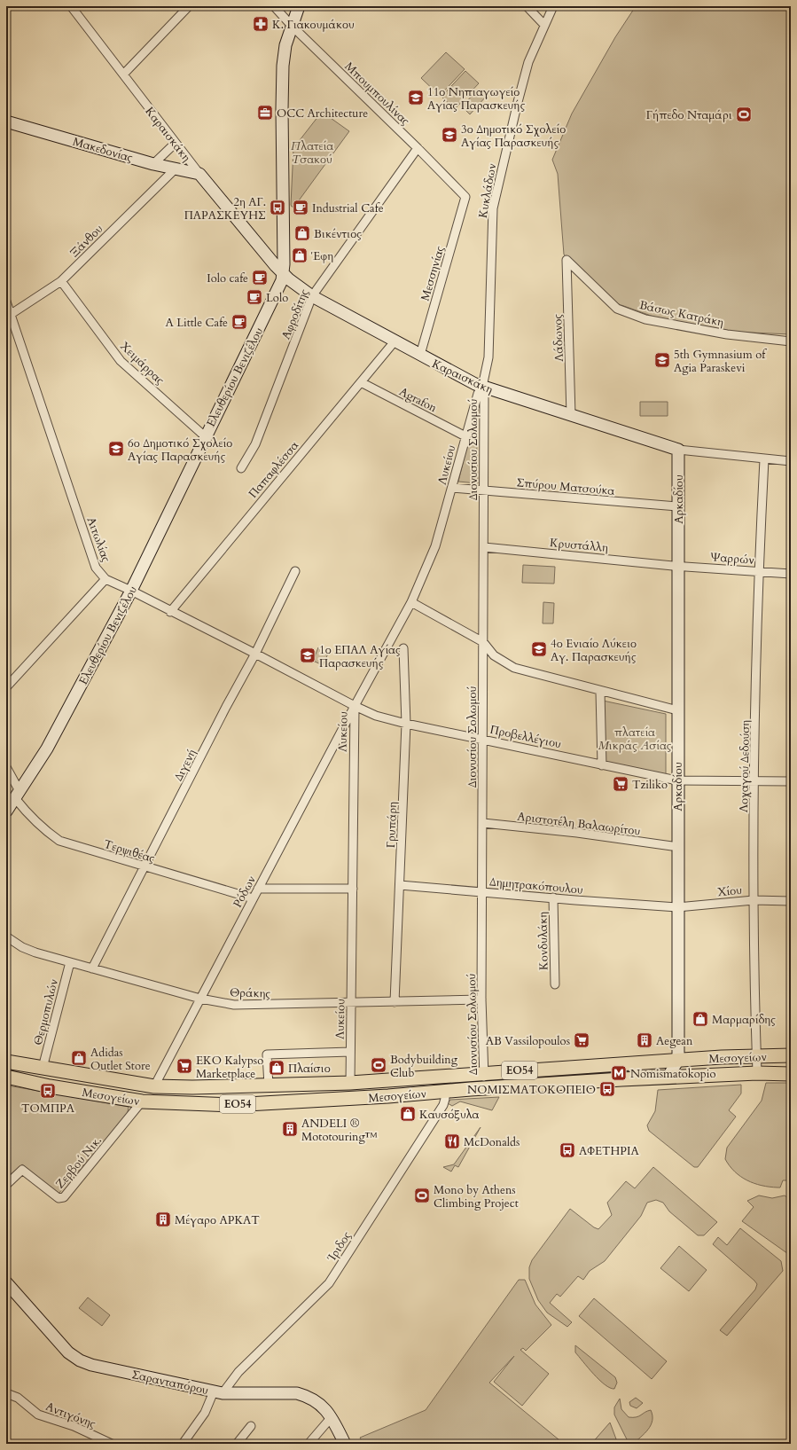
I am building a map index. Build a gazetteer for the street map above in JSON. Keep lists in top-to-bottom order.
{
  "streets": {
    "main road": ["Μεσογείων", "ΕΟ54"],
    "street": [
      "Μπουμπουλίνας",
      "Καραισκάκη",
      "Μακεδονίας",
      "Κυκλάδων",
      "Ξάνθου",
      "Μεσσηνίας",
      "Βάσως Κατράκη",
      "Αφροδίτης",
      "Λάδωνος",
      "Χειμάρρας",
      "Ελευθερίου Βενιζέλου",
      "Agrafon",
      "Διονυσίου Σολωμού",
      "Λυκείου",
      "Παπαφλέσσα",
      "Σπύρου Ματσούκα",
      "Αρκαδίου",
      "Αιτωλίας",
      "Κρυστάλλη",
      "Ψαρρών",
      "Προβελλέγιου",
      "Διγενή",
      "Λοχαγού Δεδούση",
      "Αριστοτέλη Βαλαωρίτου",
      "Γρυπάρη",
      "Τερψιθέας",
      "Δημητρακόπουλου",
      "Χίου",
      "Ρόδων",
      "Κονδυλάκη",
      "Θράκης",
      "Θερμοπυλών",
      "Ζερβού Νικ.",
      "Ίριδος",
      "Σαρανταπόρου",
      "Αντιγόνης"
    ]
  },
  "crossings": [
    ["Μπουμπουλίνας", "Μεσσηνίας"],
    ["Μπουμπουλίνας", "Αφροδίτης"],
    ["Μπουμπουλίνας", "Ελευθερίου Βενιζέλου"],
    ["Καραισκάκη", "Μακεδονίας"],
    ["Καραισκάκη", "Κυκλάδων"],
    ["Καραισκάκη", "Μεσσηνίας"],
    ["Καραισκάκη", "Αφροδίτης"],
    ["Καραισκάκη", "Λάδωνος"],
    ["Καραισκάκη", "Ελευθερίου Βενιζέλου"],
    ["Καραισκάκη", "Διονυσίου Σολωμού"],
    ["Καραισκάκη", "Λυκείου"],
    ["Καραισκάκη", "Παπαφλέσσα"],
    ["Καραισκάκη", "Αρκαδίου"],
    ["Μακεδονίας", "Ξάνθου"],
    ["Κυκλάδων", "Διονυσίου Σολωμού"],
    ["Κυκλάδων", "Λυκείου"],
    ["Ξάνθου", "Χειμάρρας"],
    ["Ξάνθου", "Αιτωλίας"],
    ["Βάσως Κατράκη", "Λάδωνος"],
    ["Χειμάρρας", "Ελευθερίου Βενιζέλου"],
    ["Ελευθερίου Βενιζέλου", "Αιτωλίας"],
    ["Ελευθερίου Βενιζέλου", "Τερψιθέας"],
    ["Agrafon", "Λυκείου"],
    ["Agrafon", "Παπαφλέσσα"],
    ["Διονυσίου Σολωμού", "Λυκείου"],
    ["Διονυσίου Σολωμού", "Σπύρου Ματσούκα"],
    ["Διονυσίου Σολωμού", "Κρυστάλλη"],
    ["Διονυσίου Σολωμού", "Προβελλέγιου"],
    ["Διονυσίου Σολωμού", "Αριστοτέλη Βαλαωρίτου"],
    ["Διονυσίου Σολωμού", "Δημητρακόπουλου"],
    ["Διονυσίου Σολωμού", "Θράκης"],
    ["Διονυσίου Σολωμού", "Μεσογείων"],
    ["Λυκείου", "Σπύρου Ματσούκα"],
    ["Λυκείου", "Αιτωλίας"],
    ["Λυκείου", "Προβελλέγιου"],
    ["Λυκείου", "Ρόδων"],
    ["Λυκείου", "Θράκης"],
    ["Λυκείου", "Μεσογείων"],
    ["Παπαφλέσσα", "Αιτωλίας"],
    ["Σπύρου Ματσούκα", "Αρκαδίου"],
    ["Αρκαδίου", "Κρυστάλλη"],
    ["Αρκαδίου", "Ψαρρών"],
    ["Αρκαδίου", "Προβελλέγιου"],
    ["Αρκαδίου", "Αριστοτέλη Βαλαωρίτου"],
    ["Αρκαδίου", "Δημητρακόπουλου"],
    ["Αρκαδίου", "Χίου"],
    ["Αρκαδίου", "Μεσογείων"],
    ["Αιτωλίας", "Προβελλέγιου"],
    ["Αιτωλίας", "Διγενή"],
    ["Αιτωλίας", "Ρόδων"],
    ["Κρυστάλλη", "Ψαρρών"],
    ["Ψαρρών", "Λοχαγού Δεδούση"],
    ["Προβελλέγιου", "Λοχαγού Δεδούση"],
    ["Προβελλέγιου", "Γρυπάρη"],
    ["Προβελλέγιου", "Ρόδων"],
    ["Διγενή", "Τερψιθέας"],
    ["Διγενή", "Θράκης"],
    ["Λοχαγού Δεδούση", "Χίου"],
    ["Λοχαγού Δεδούση", "Μεσογείων"],
    ["Γρυπάρη", "Δημητρακόπουλου"],
    ["Γρυπάρη", "Θράκης"],
    ["Τερψιθέας", "Ρόδων"],
    ["Δημητρακόπουλου", "Χίου"],
    ["Δημητρακόπουλου", "Κονδυλάκη"],
    ["Ρόδων", "Θράκης"],
    ["Ρόδων", "Μεσογείων"],
    ["Θράκης", "Θερμοπυλών"],
    ["Θερμοπυλών", "Μεσογείων"],
    ["Μεσογείων", "Ζερβού Νικ."],
    ["Μεσογείων", "Ίριδος"],
    ["Ίριδος", "Σαρανταπόρου"]
  ],
  "parks": ["Πλατεία Τσακού", "πλατεία Μικράς Ασίας"],
  "places": {
    "pharmacy": ["Κ. Γιακουμάκου"],
    "school or university": [
      "11ο Νηπιαγωγείο Αγίας Παρασκευής",
      "3ο Δημοτικό Σχολείο Αγίας Παρασκευής",
      "5th Gymnasium of Agia Paraskevi",
      "6ο Δημοτικό Σχολείο Αγίας Παρασκευής",
      "4ο Ενιαίο Λύκειο Αγ. Παρασκευής",
      "1ο ΕΠΑΛ Αγίας Παρασκευής"
    ],
    "office": ["OCC Architecture"],
    "sports": ["Γήπεδο Νταμάρι", "Bodybuilding Club", "Mono by Athens Climbing Project"],
    "bus stop": [
      "2η ΑΓ. ΠΑΡΑΣΚΕΥΗΣ",
      "ΝΟΜΙΣΜΑΤΟΚΟΠΕΙΟ",
      "ΤΟΜΠΡΑ",
      "ΑΦΕΤΗΡΙΑ"
    ],
    "cafe": [
      "Industrial Cafe",
      "Iolo cafe",
      "Lolo",
      "A Little Cafe"
    ],
    "shop": [
      "Βικέντιος",
      "Έφη",
      "Μαρμαρίδης",
      "Adidas Outlet Store",
      "Πλαίσιο",
      "Καυσόξυλα"
    ],
    "supermarket": ["Tziliko", "AB Vassilopoulos", "EKO Kalypso Marketplace"],
    "building": ["Aegean", "ANDELI ® Mototouring™", "Μέγαρο ΑΡΚΑΤ"],
    "metro station": ["Nomismatokopio"],
    "restaurant": ["McDonalds"]
  }
}
